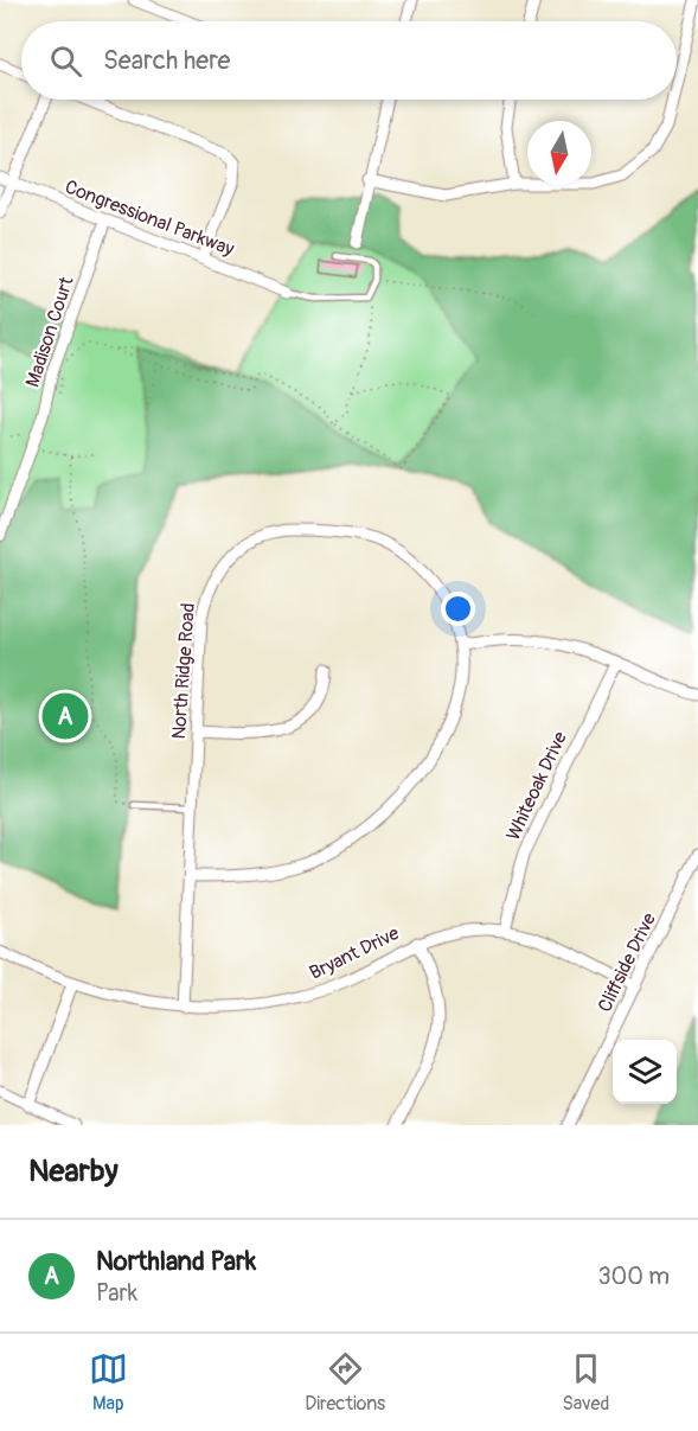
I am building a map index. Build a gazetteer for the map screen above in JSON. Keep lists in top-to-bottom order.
{
  "streets": {
    "street": [
      "Congressional Parkway",
      "Madison Court",
      "North Ridge Road",
      "Whiteoak Drive",
      "Bryant Drive",
      "Cliffside Drive"
    ]
  },
  "crossings": [
    ["Congressional Parkway", "Madison Court"],
    ["North Ridge Road", "Bryant Drive"],
    ["Whiteoak Drive", "Bryant Drive"],
    ["Bryant Drive", "Cliffside Drive"]
  ],
  "north": "bottom",
  "page": {
    "search": "Search here",
    "pins": "A",
    "heading": "Nearby",
    "list": [
      {
        "mark": "A",
        "name": "Northland Park",
        "note": "Park",
        "value": "300 m"
      }
    ],
    "nav": ["Map", "Directions", "Saved"]
  }
}
